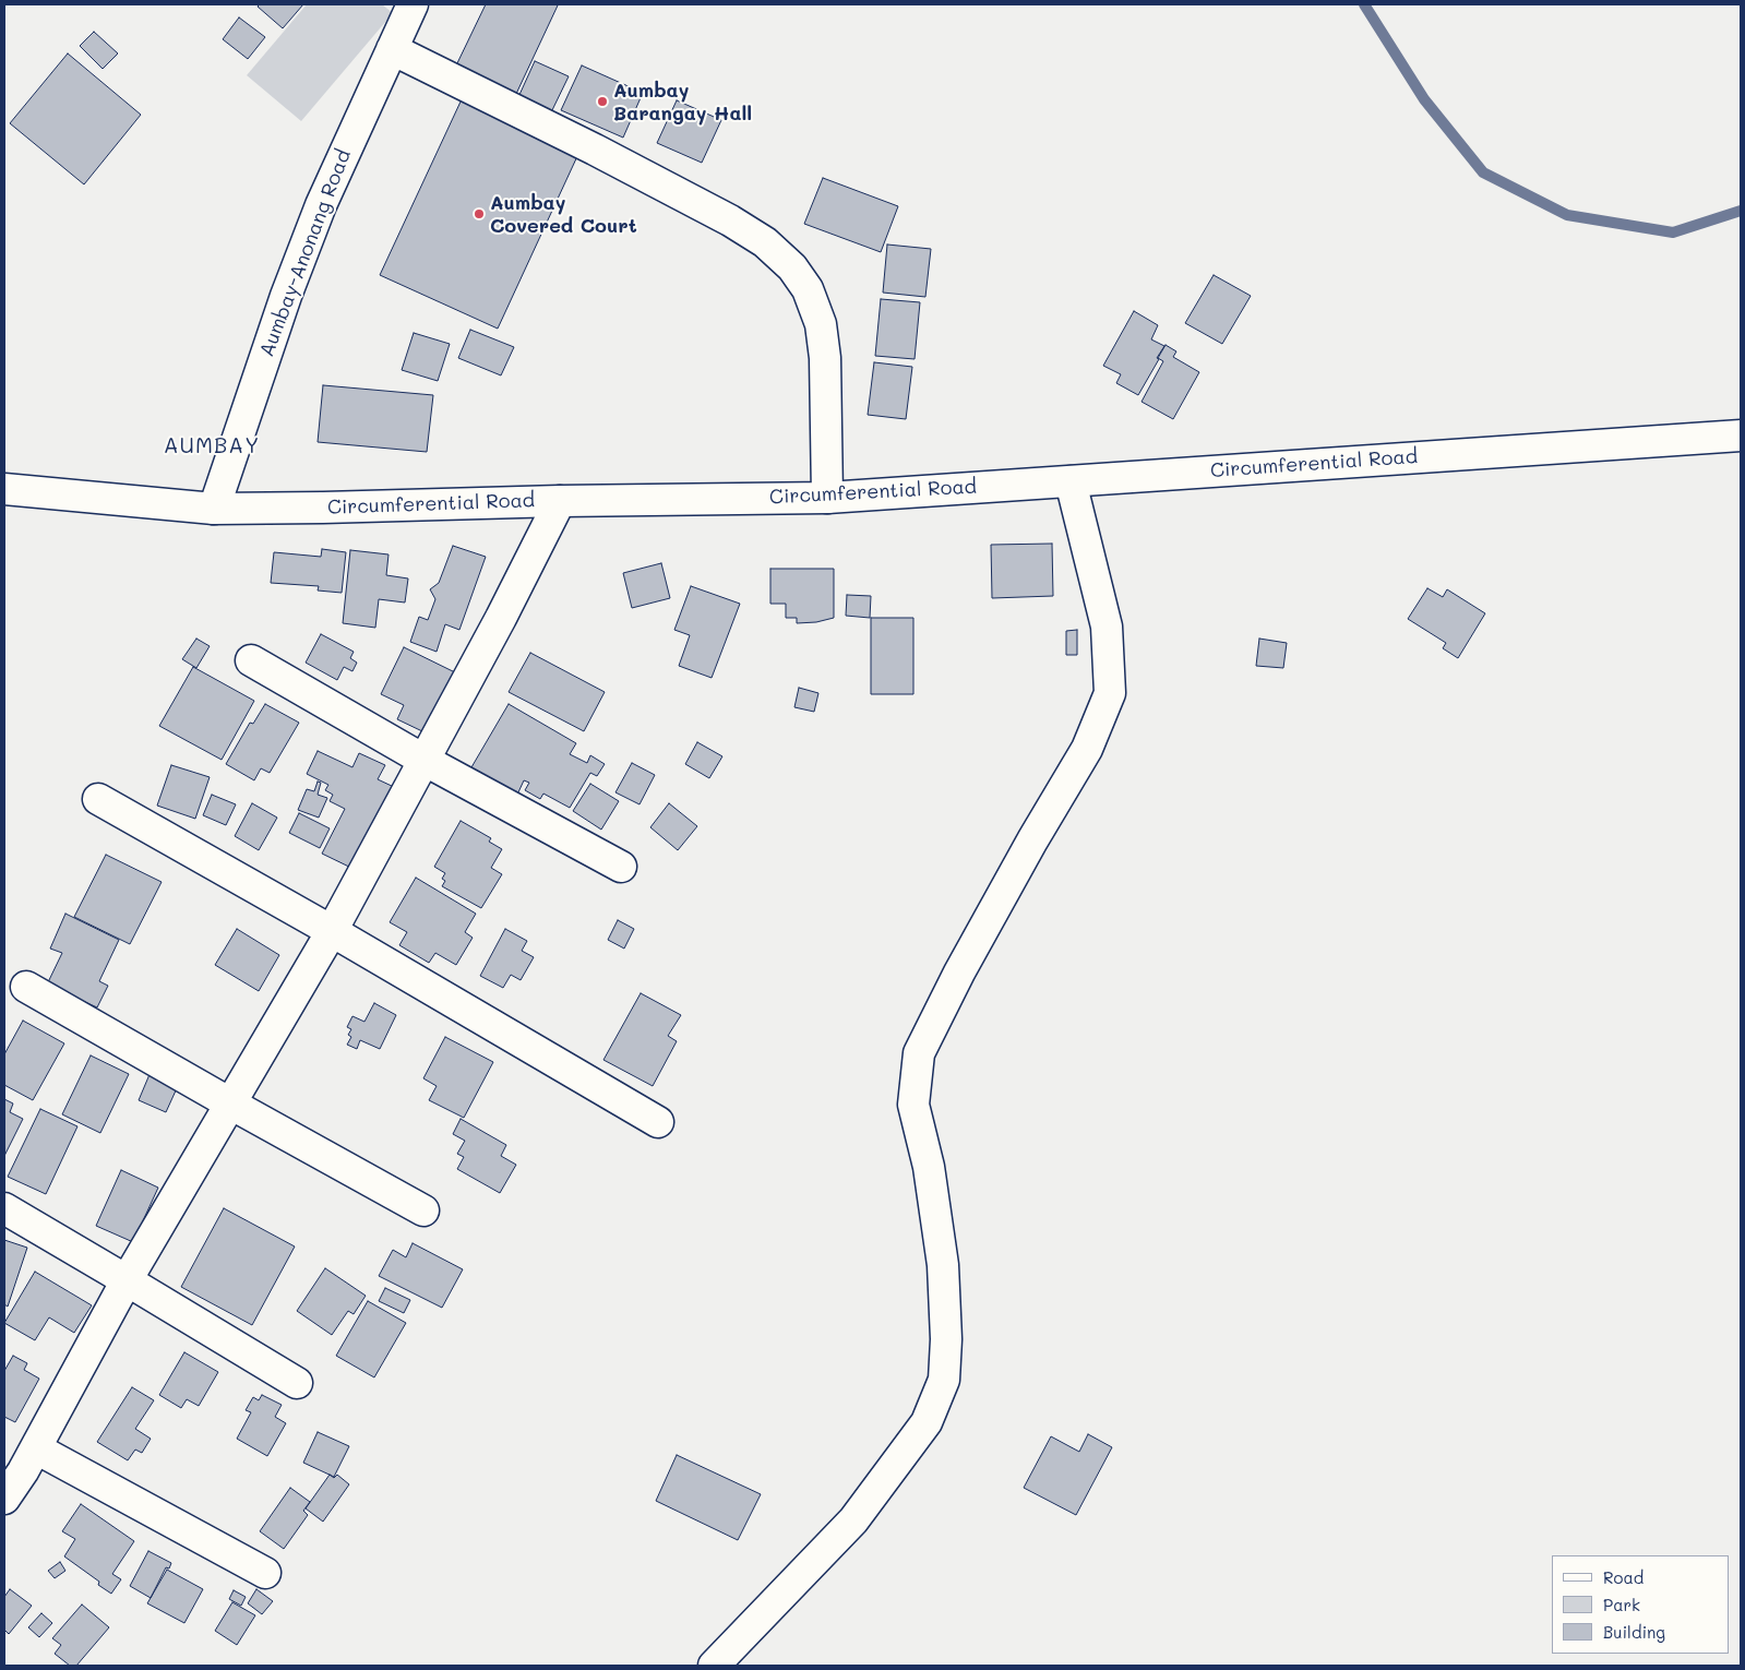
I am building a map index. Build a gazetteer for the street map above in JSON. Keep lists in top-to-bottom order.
{
  "streets": {
    "street": ["Aumbay-Anonang Road", "Circumferential Road"]
  },
  "crossings": [
    ["Aumbay-Anonang Road", "Circumferential Road"]
  ],
  "districts": ["AUMBAY"],
  "places": ["Aumbay Barangay Hall", "Aumbay Covered Court"],
  "legend": ["Road", "Park", "Building"]
}
